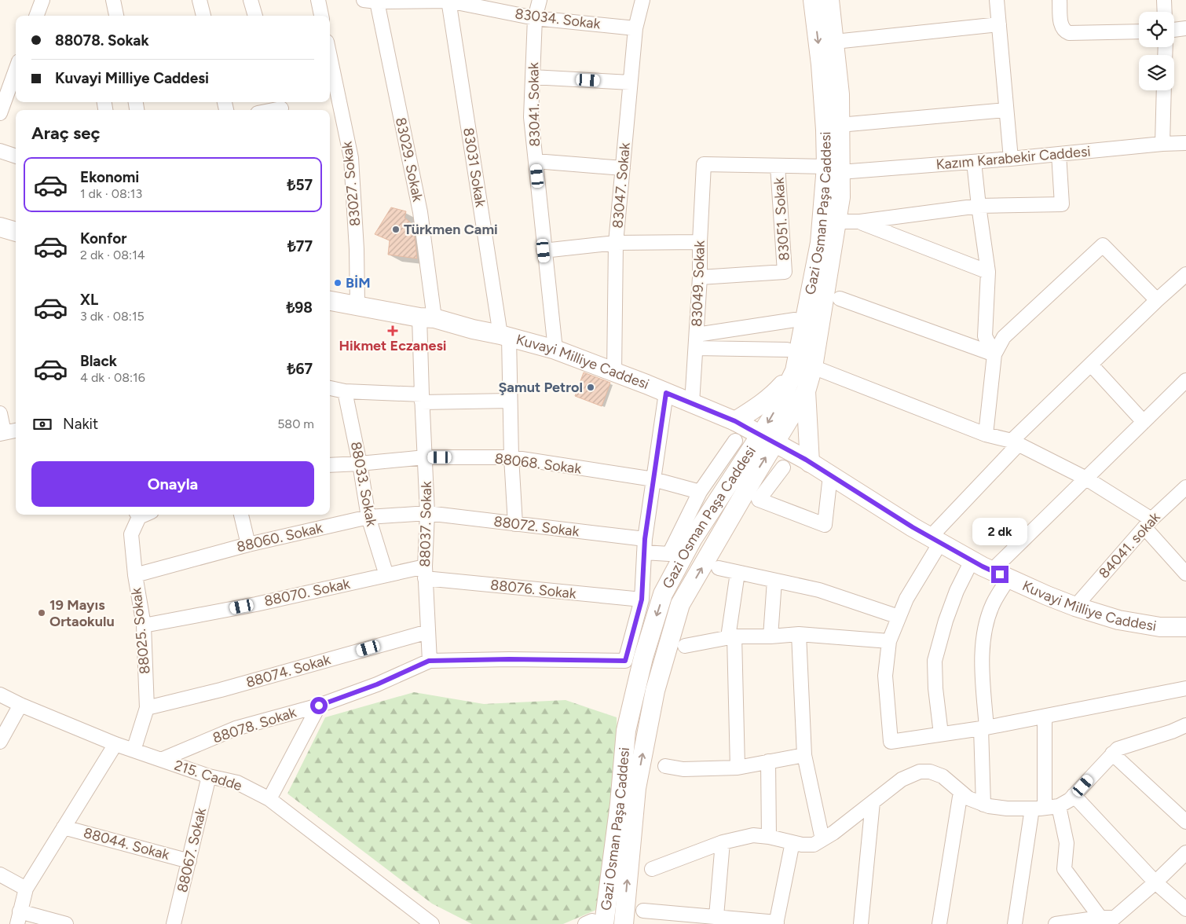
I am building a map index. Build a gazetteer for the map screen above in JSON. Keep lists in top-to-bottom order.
{
  "streets": {
    "main road": ["Gazi Osman Paşa Caddesi", "Kuvayi Milliye Caddesi"],
    "street": [
      "83034. Sokak",
      "83041. Sokak",
      "Kazım Karabekir Caddesi",
      "83029. Sokak",
      "83031 Sokak",
      "83027. Sokak",
      "83047. Sokak",
      "83051. Sokak",
      "83049. Sokak",
      "88068. Sokak",
      "88033. Sokak",
      "88037. Sokak",
      "88072. Sokak",
      "88060. Sokak",
      "84041. sokak",
      "88076. Sokak",
      "88070. Sokak",
      "88025. Sokak",
      "88074. Sokak",
      "88078. Sokak",
      "215. Cadde",
      "88044. Sokak",
      "88067. Sokak"
    ]
  },
  "crossings": [
    ["83034. Sokak", "83041. Sokak"],
    ["83034. Sokak", "83029. Sokak"],
    ["83034. Sokak", "83031 Sokak"],
    ["83034. Sokak", "83047. Sokak"],
    ["83041. Sokak", "Kuvayi Milliye Caddesi"],
    ["Kazım Karabekir Caddesi", "Gazi Osman Paşa Caddesi"],
    ["Kazım Karabekir Caddesi", "83051. Sokak"],
    ["Kazım Karabekir Caddesi", "83049. Sokak"],
    ["83029. Sokak", "Kuvayi Milliye Caddesi"],
    ["83029. Sokak", "88037. Sokak"],
    ["83031 Sokak", "Kuvayi Milliye Caddesi"],
    ["83031 Sokak", "88068. Sokak"],
    ["83031 Sokak", "88072. Sokak"],
    ["83027. Sokak", "Kuvayi Milliye Caddesi"],
    ["83047. Sokak", "Kuvayi Milliye Caddesi"],
    ["Gazi Osman Paşa Caddesi", "Kuvayi Milliye Caddesi"],
    ["83051. Sokak", "83049. Sokak"],
    ["83049. Sokak", "Kuvayi Milliye Caddesi"],
    ["Kuvayi Milliye Caddesi", "88037. Sokak"],
    ["Kuvayi Milliye Caddesi", "84041. sokak"],
    ["88068. Sokak", "88033. Sokak"],
    ["88068. Sokak", "88037. Sokak"],
    ["88068. Sokak", "88072. Sokak"],
    ["88033. Sokak", "88060. Sokak"],
    ["88033. Sokak", "88070. Sokak"],
    ["88037. Sokak", "88072. Sokak"],
    ["88037. Sokak", "88060. Sokak"],
    ["88037. Sokak", "88076. Sokak"],
    ["88037. Sokak", "88070. Sokak"],
    ["88037. Sokak", "88074. Sokak"],
    ["88037. Sokak", "88078. Sokak"],
    ["88072. Sokak", "88060. Sokak"],
    ["88060. Sokak", "88025. Sokak"],
    ["88076. Sokak", "88070. Sokak"],
    ["88076. Sokak", "88078. Sokak"],
    ["88070. Sokak", "88025. Sokak"],
    ["88025. Sokak", "88074. Sokak"],
    ["88025. Sokak", "215. Cadde"],
    ["88078. Sokak", "215. Cadde"],
    ["215. Cadde", "88067. Sokak"],
    ["88044. Sokak", "88067. Sokak"]
  ],
  "places": {
    "other": [
      "Türkmen Cami",
      "BİM",
      "Şamut Petrol",
      "19 Mayıs Ortaokulu"
    ],
    "health": ["Hikmet Eczanesi"]
  },
  "page": {
    "banner": ["88078. Sokak", "Kuvayi Milliye Caddesi"],
    "heading": "Araç seç",
    "list": [
      {
        "name": "Ekonomi",
        "note": "1 dk · 08:13",
        "value": "₺57"
      },
      {
        "name": "Konfor",
        "note": "2 dk · 08:14",
        "value": "₺77"
      },
      {
        "name": "XL",
        "note": "3 dk · 08:15",
        "value": "₺98"
      },
      {
        "name": "Black",
        "note": "4 dk · 08:16",
        "value": "₺67"
      }
    ],
    "pay": ["Nakit", "580 m"],
    "buttons": "Onayla",
    "bubble": "2 dk"
  }
}
